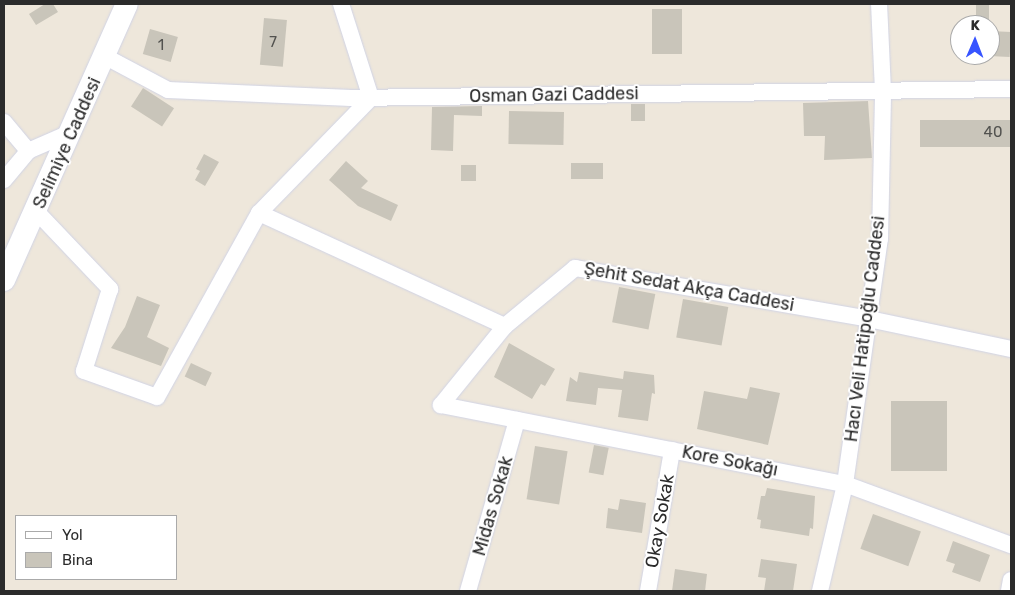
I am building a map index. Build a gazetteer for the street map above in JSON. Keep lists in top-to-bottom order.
{
  "streets": {
    "street": [
      "Osman Gazi Caddesi",
      "Selimiye Caddesi",
      "Şehit Sedat Akça Caddesi",
      "Hacı Veli Hatipoğlu Caddesi",
      "Kore Sokağı",
      "Midas Sokak",
      "Okay Sokak"
    ]
  },
  "crossings": [
    ["Osman Gazi Caddesi", "Selimiye Caddesi"],
    ["Osman Gazi Caddesi", "Hacı Veli Hatipoğlu Caddesi"],
    ["Şehit Sedat Akça Caddesi", "Hacı Veli Hatipoğlu Caddesi"],
    ["Şehit Sedat Akça Caddesi", "Kore Sokağı"],
    ["Hacı Veli Hatipoğlu Caddesi", "Kore Sokağı"],
    ["Kore Sokağı", "Midas Sokak"],
    ["Kore Sokağı", "Okay Sokak"]
  ],
  "house_numbers": ["7", "1", "40"],
  "legend": ["Yol", "Bina"],
  "north": "top"
}
